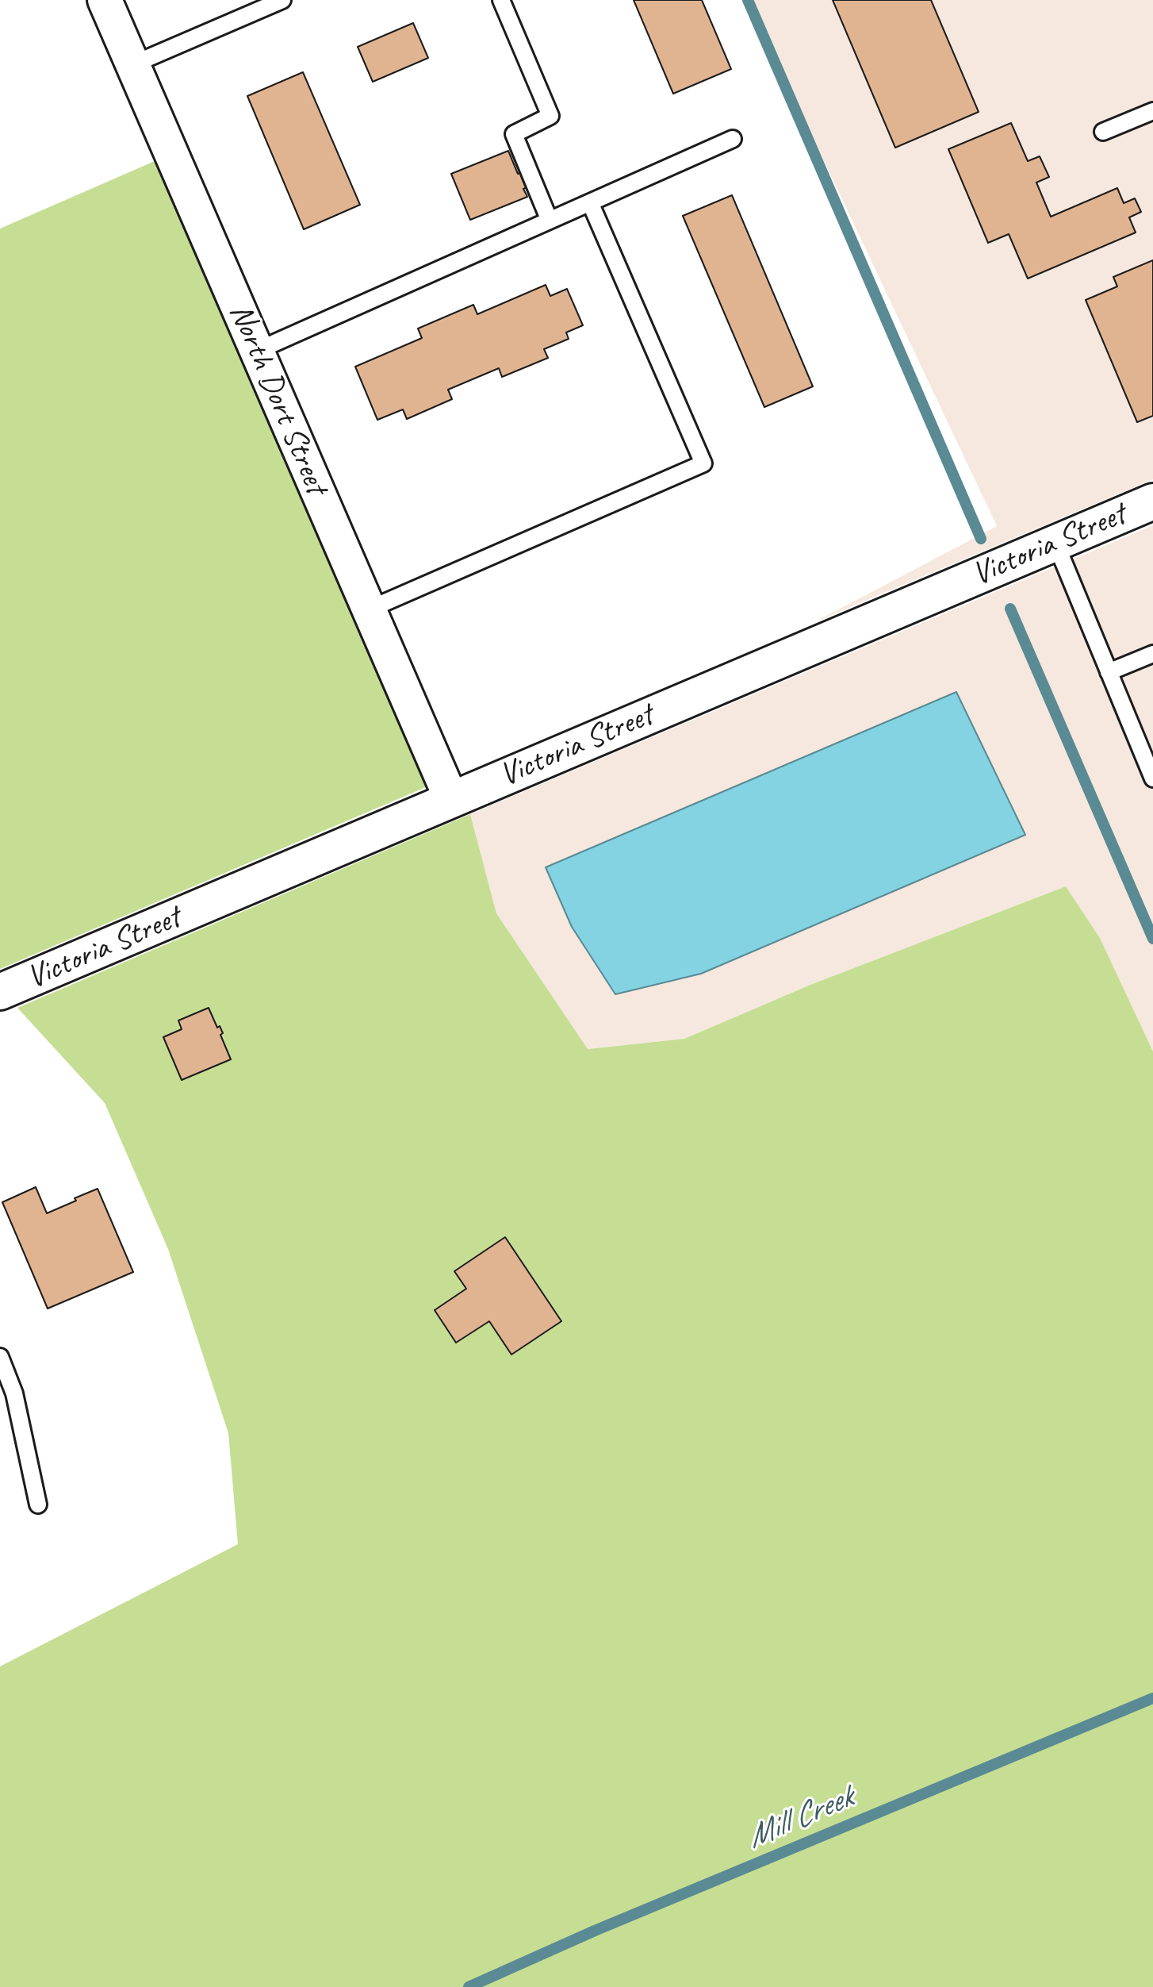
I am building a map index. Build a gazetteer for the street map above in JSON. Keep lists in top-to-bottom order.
{
  "streets": {
    "street": ["North Dort Street", "Victoria Street"]
  },
  "crossings": [
    ["North Dort Street", "Victoria Street"]
  ],
  "water": ["Mill Creek"]
}
